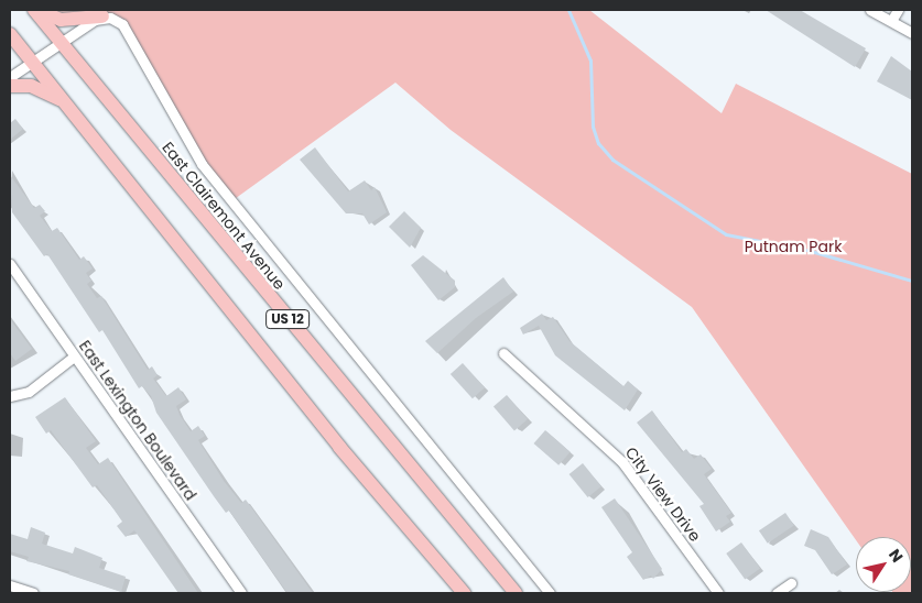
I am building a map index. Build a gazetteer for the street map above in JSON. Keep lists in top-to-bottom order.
{
  "streets": {
    "main road": ["East Clairemont Avenue", "US 12"],
    "street": ["East Lexington Boulevard", "City View Drive"]
  },
  "parks": ["Putnam Park"],
  "north": "top right"
}
